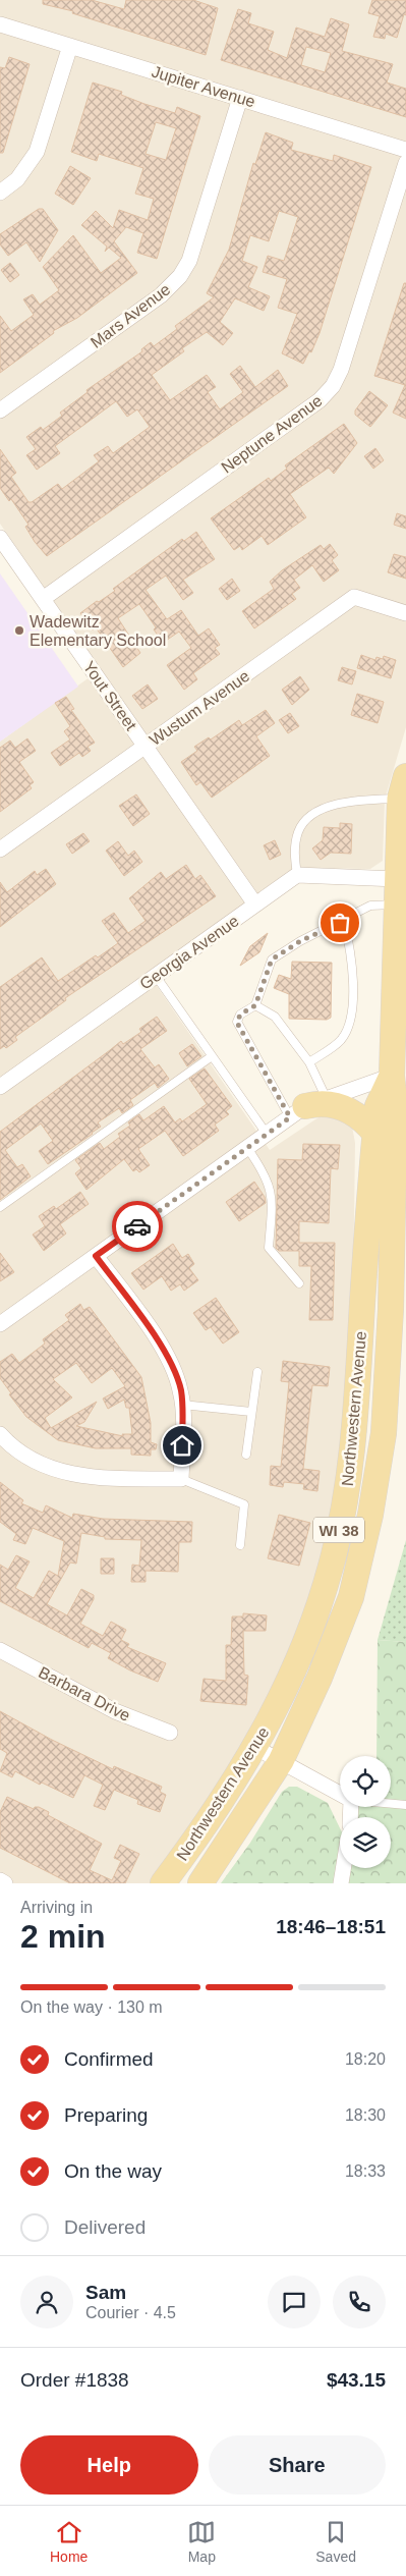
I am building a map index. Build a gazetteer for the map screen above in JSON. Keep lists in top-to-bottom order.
{
  "streets": {
    "main road": ["Northwestern Avenue", "WI 38"],
    "street": [
      "Jupiter Avenue",
      "Mars Avenue",
      "Neptune Avenue",
      "Yout Street",
      "Wustum Avenue",
      "Georgia Avenue",
      "Barbara Drive"
    ]
  },
  "crossings": [
    ["Jupiter Avenue", "Mars Avenue"],
    ["Neptune Avenue", "Yout Street"],
    ["Yout Street", "Wustum Avenue"],
    ["Yout Street", "Georgia Avenue"]
  ],
  "places": ["Wadewitz Elementary School"],
  "page": {
    "heading": ["2 min", "Arriving in", "18:46–18:51"],
    "panel": [
      "Sam",
      "Courier · 4.5",
      "Order #1838",
      "$43.15"
    ],
    "bar": "On the way · 130 m",
    "list": [
      ["Confirmed", "18:20"],
      ["Preparing", "18:30"],
      ["On the way", "18:33"],
      "Delivered"
    ],
    "buttons": ["Help", "Share"],
    "tabs": ["Home", "Map", "Saved"]
  }
}
